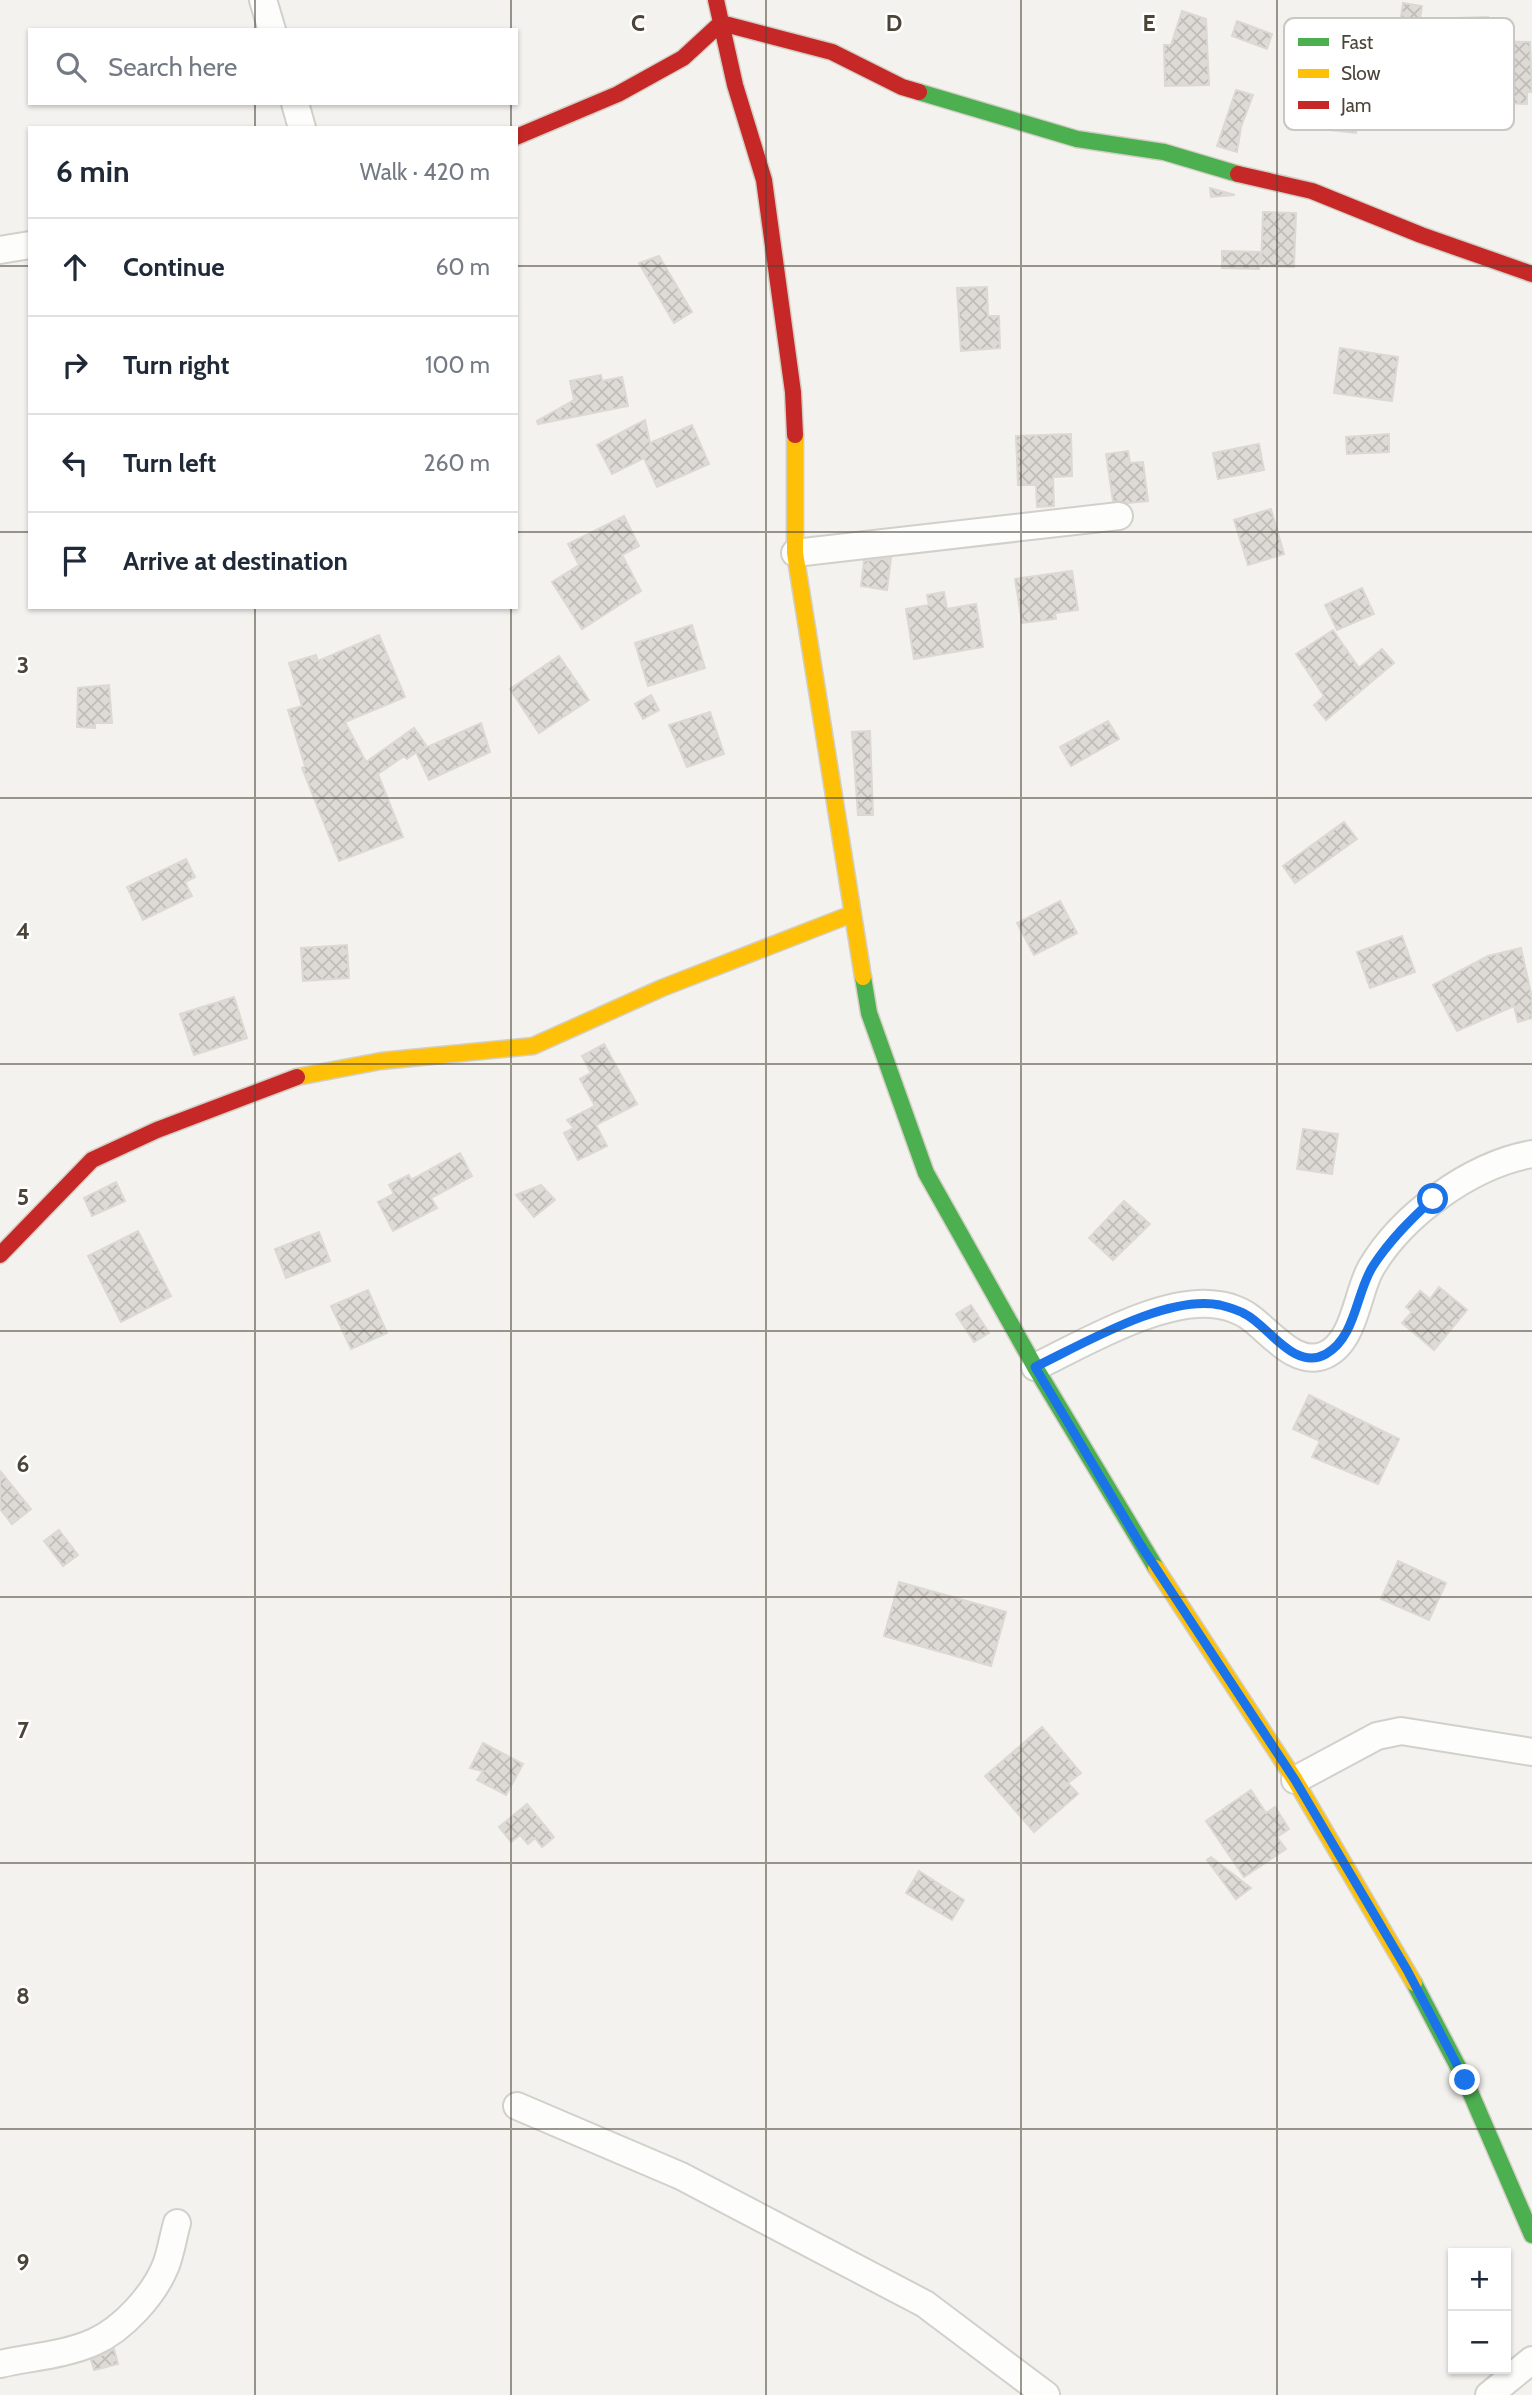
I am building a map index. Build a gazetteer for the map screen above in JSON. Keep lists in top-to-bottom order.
{
  "legend": ["Fast", "Slow", "Jam"],
  "page": {
    "search": "Search here",
    "heading": ["6 min", "Walk · 420 m"],
    "list": [
      ["Continue", "60 m"],
      ["Turn right", "100 m"],
      ["Turn left", "260 m"],
      "Arrive at destination"
    ],
    "map_buttons": ["+", "−"]
  },
  "grid": {
    "columns": ["C", "D", "E"],
    "rows": [
      "3",
      "4",
      "5",
      "6",
      "7",
      "8",
      "9"
    ]
  }
}
